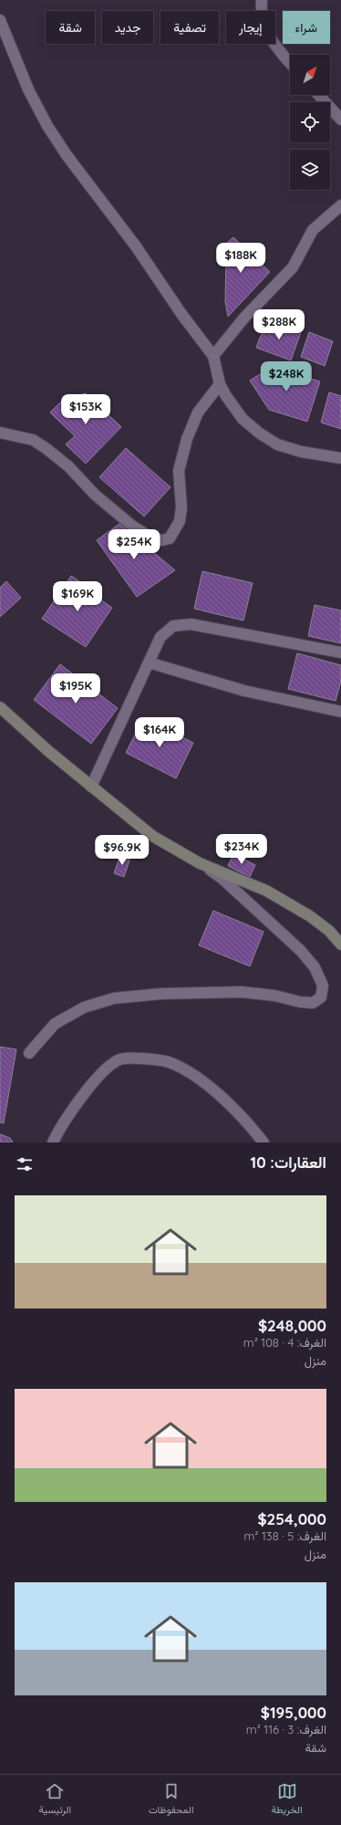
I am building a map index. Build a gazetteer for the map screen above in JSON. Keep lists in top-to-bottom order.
{
  "north": "top right",
  "page": {
    "chip": [
      "شراء",
      "إيجار",
      "تصفية",
      "جديد",
      "شقة"
    ],
    "price": [
      "$188K",
      "$288K",
      "$248K",
      "$153K",
      "$254K",
      "$169K",
      "$195K",
      "$164K",
      "$234K",
      "$96.9K"
    ],
    "heading": "العقارات: 10",
    "list": [
      {
        "name": "$248,000",
        "note": "الغرف: 4 · 108 m² · منزل"
      },
      {
        "name": "$254,000",
        "note": "الغرف: 5 · 138 m² · منزل"
      },
      {
        "name": "$195,000",
        "note": "الغرف: 3 · 116 m² · شقة"
      }
    ],
    "tabs": ["الخريطة", "المحفوظات", "الرئيسية"]
  }
}
